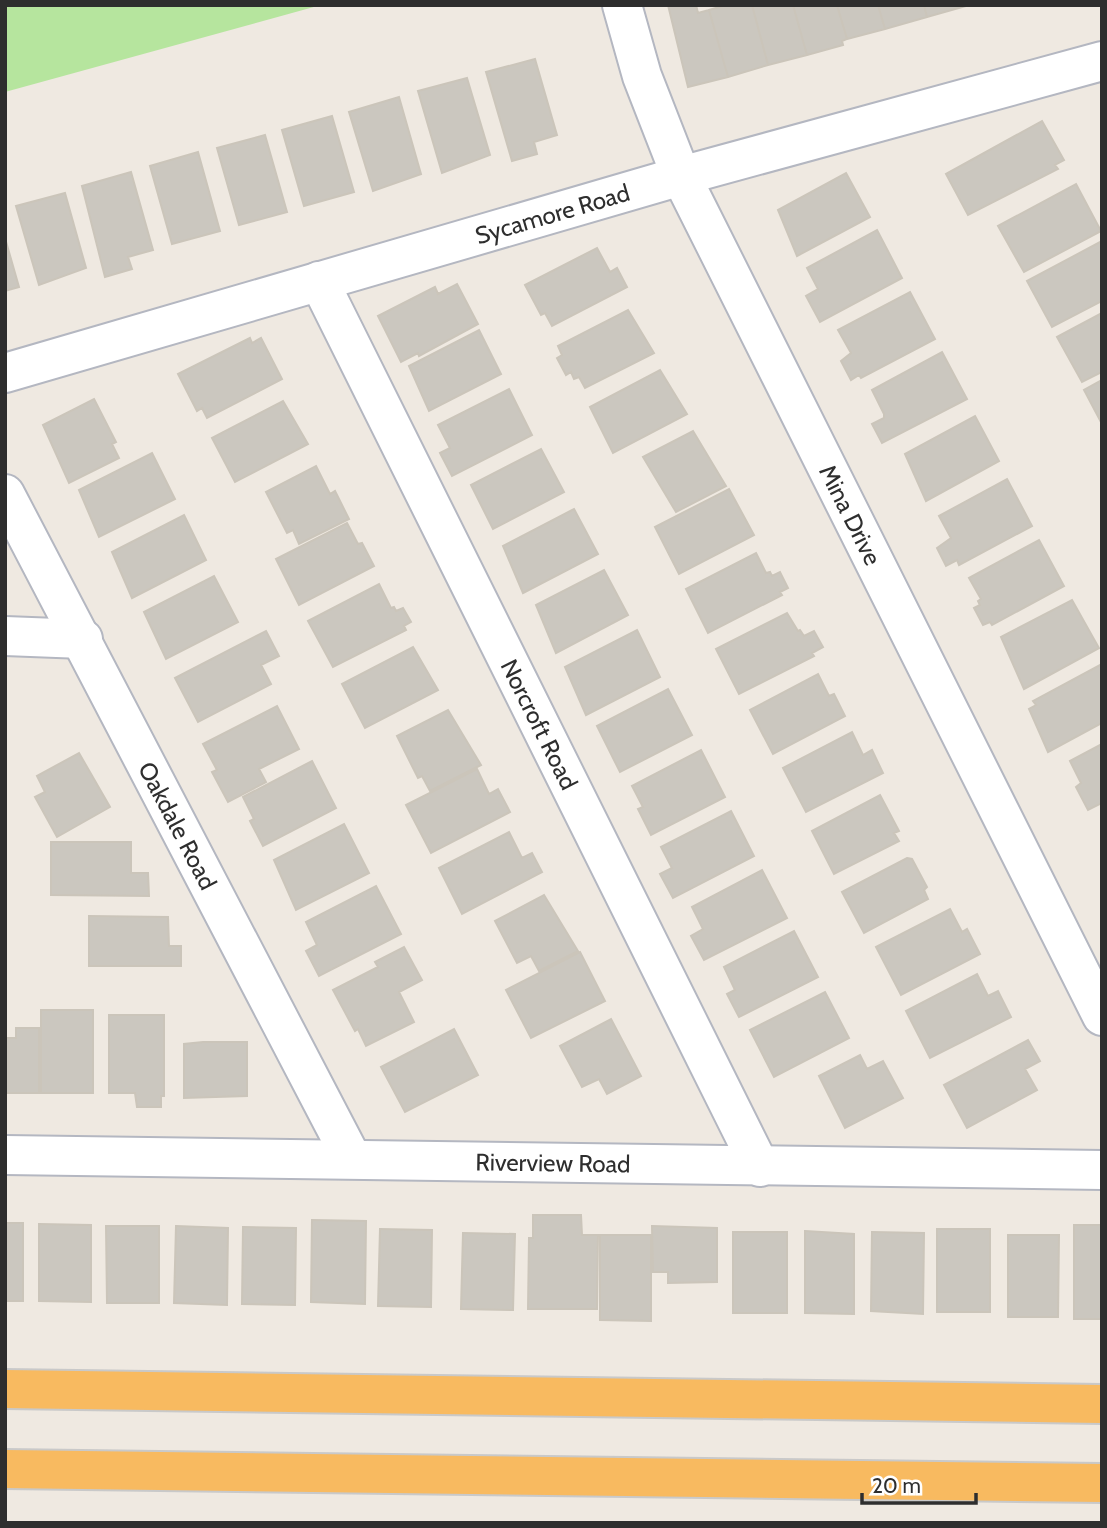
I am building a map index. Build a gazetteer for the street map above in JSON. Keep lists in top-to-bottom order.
{
  "streets": {
    "street": [
      "Sycamore Road",
      "Mina Drive",
      "Norcroft Road",
      "Oakdale Road",
      "Riverview Road"
    ]
  },
  "crossings": [
    ["Sycamore Road", "Mina Drive"],
    ["Sycamore Road", "Norcroft Road"],
    ["Norcroft Road", "Riverview Road"],
    ["Oakdale Road", "Riverview Road"]
  ],
  "scale_bar": "20 m"
}
